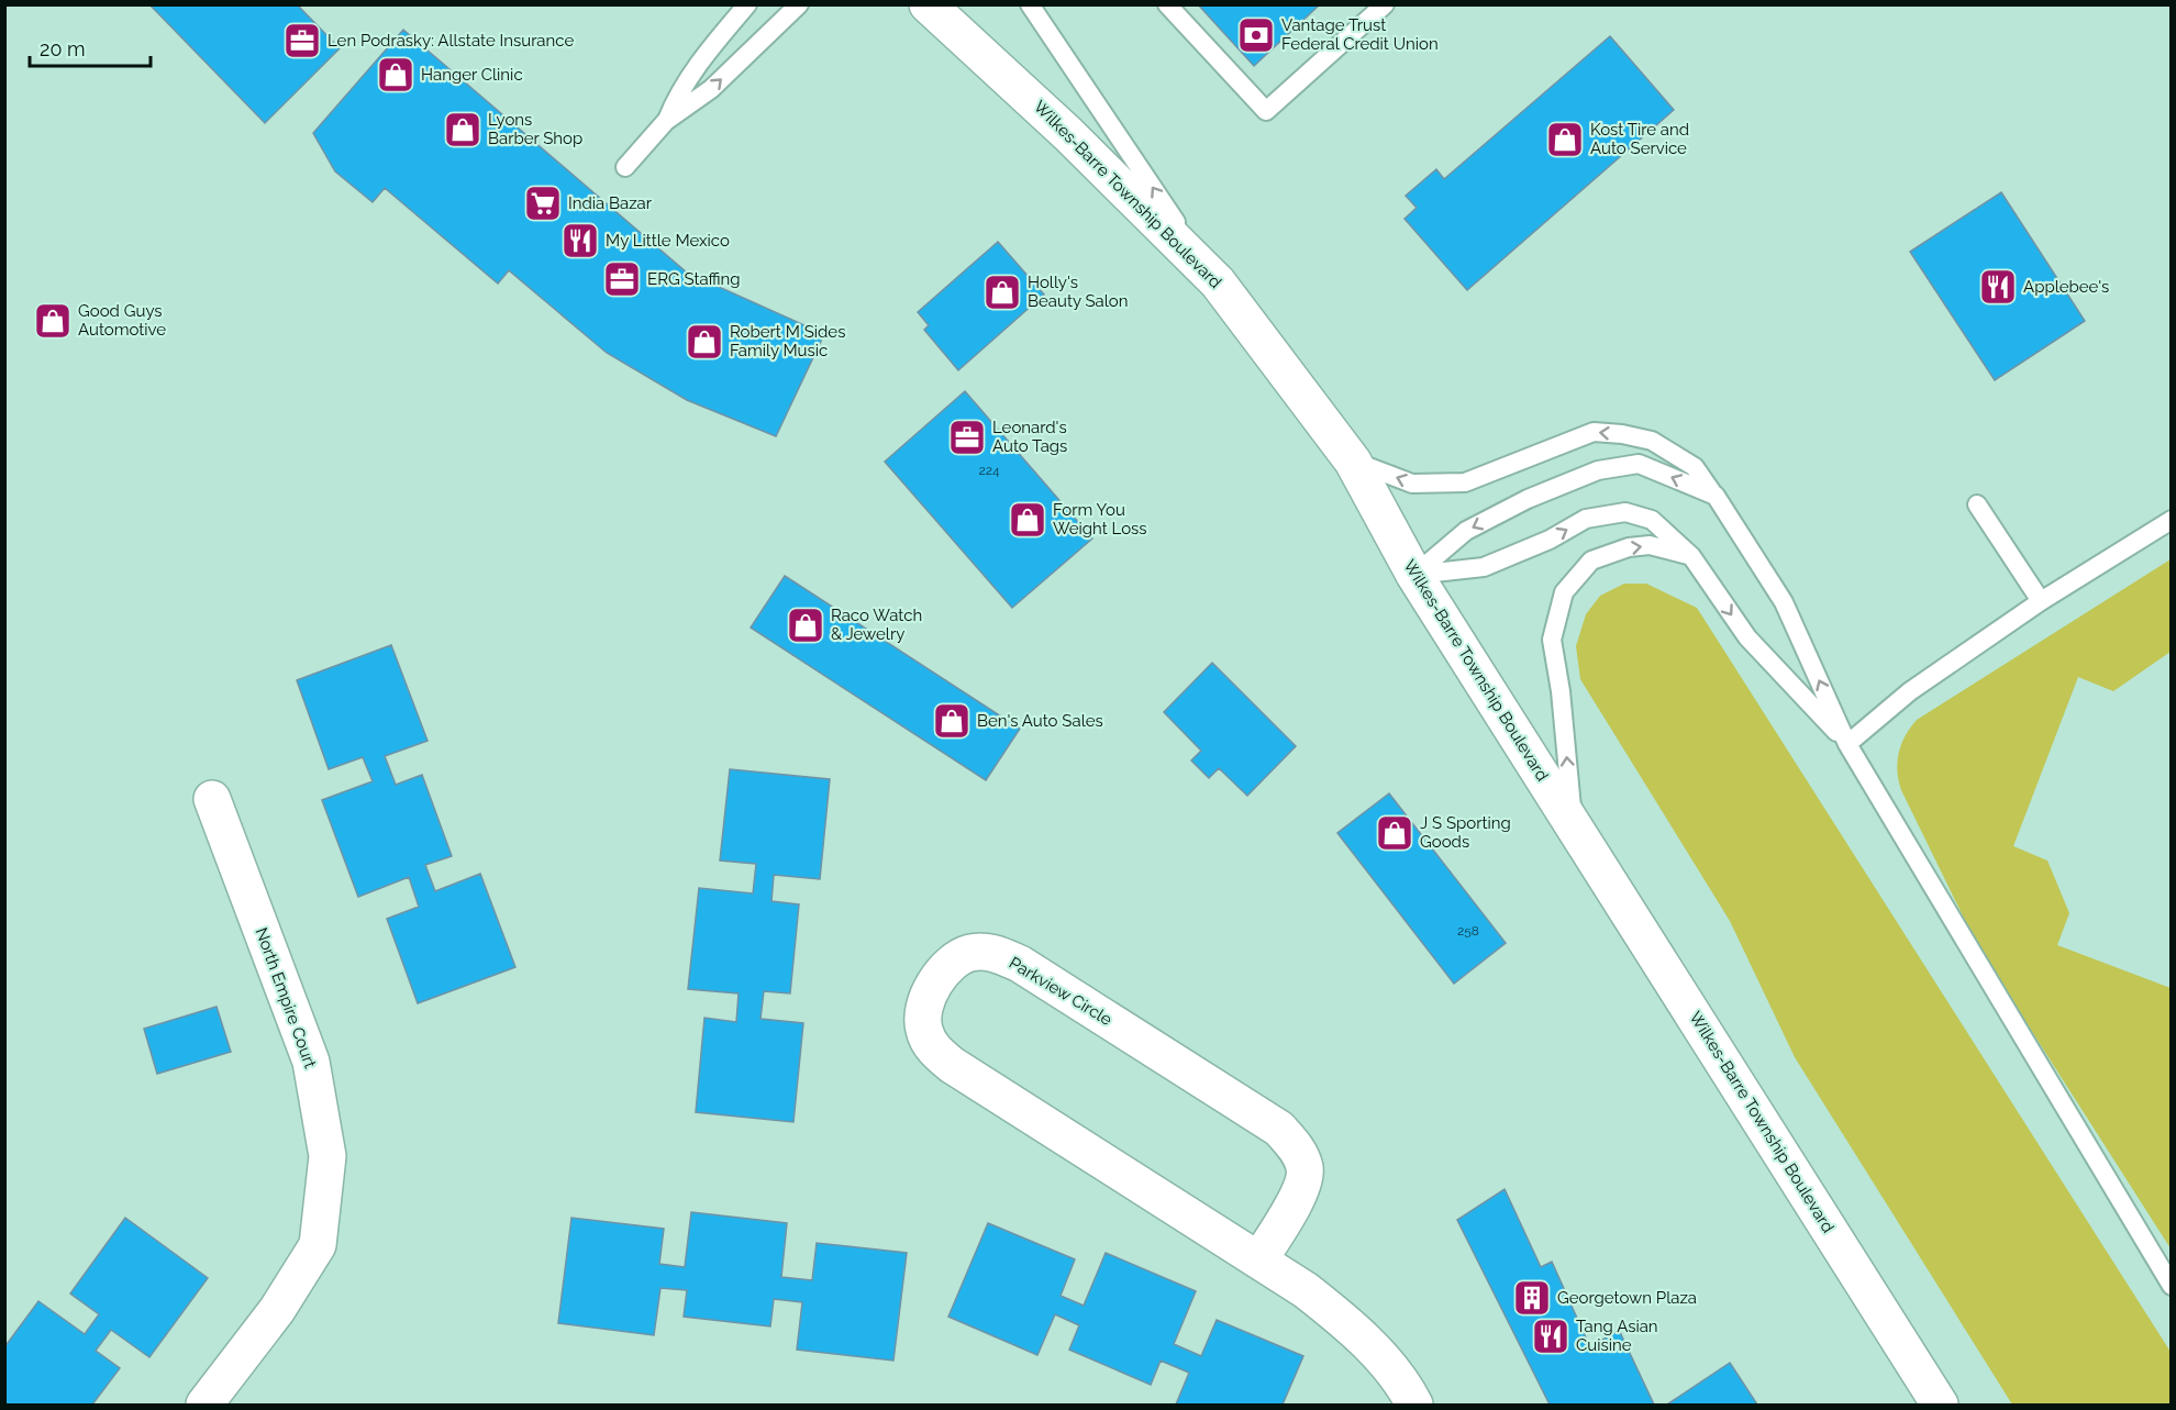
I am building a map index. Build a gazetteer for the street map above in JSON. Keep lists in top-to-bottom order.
{
  "streets": {
    "street": ["Wilkes-Barre Township Boulevard", "Parkview Circle", "North Empire Court"]
  },
  "places": {
    "bank": ["Vantage Trust Federal Credit Union"],
    "office": ["Len Podrasky: Allstate Insurance", "ERG Staffing", "Leonard's Auto Tags"],
    "shop": [
      "Hanger Clinic",
      "Lyons Barber Shop",
      "Kost Tire and Auto Service",
      "Holly's Beauty Salon",
      "Good Guys Automotive",
      "Robert M Sides Family Music",
      "Form You Weight Loss",
      "Raco Watch & Jewelry",
      "Ben's Auto Sales",
      "J S Sporting Goods"
    ],
    "supermarket": ["India Bazar"],
    "restaurant": ["My Little Mexico", "Applebee's", "Tang Asian Cuisine"],
    "building": ["Georgetown Plaza"]
  },
  "house_numbers": ["224", "258"],
  "scale_bar": "20 m"
}
